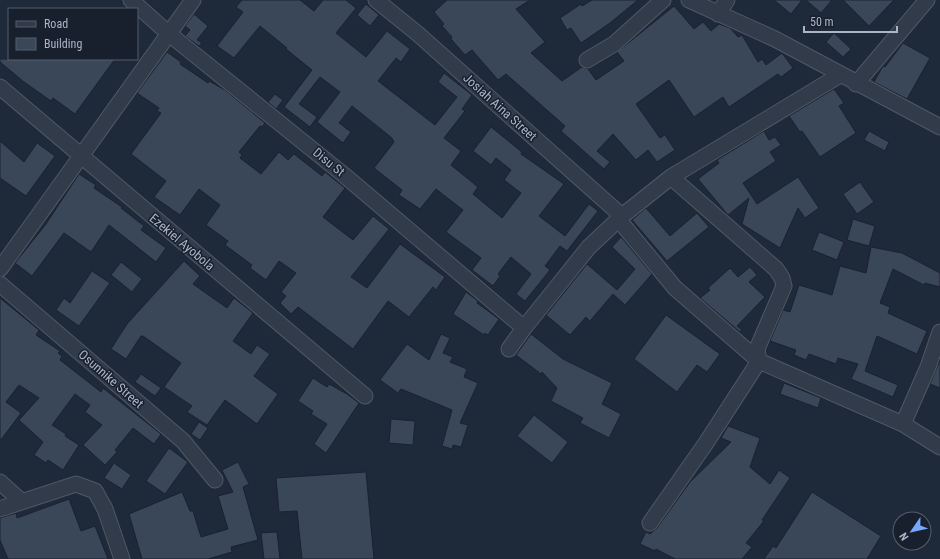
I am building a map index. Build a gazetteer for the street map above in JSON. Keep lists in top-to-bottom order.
{
  "streets": {
    "street": [
      "Josiah Aina Street",
      "Disu St",
      "Ezekiel Ayobola",
      "Osunnike Street"
    ]
  },
  "legend": ["Road", "Building"],
  "scale_bar": "50 m",
  "north": "bottom left"
}
